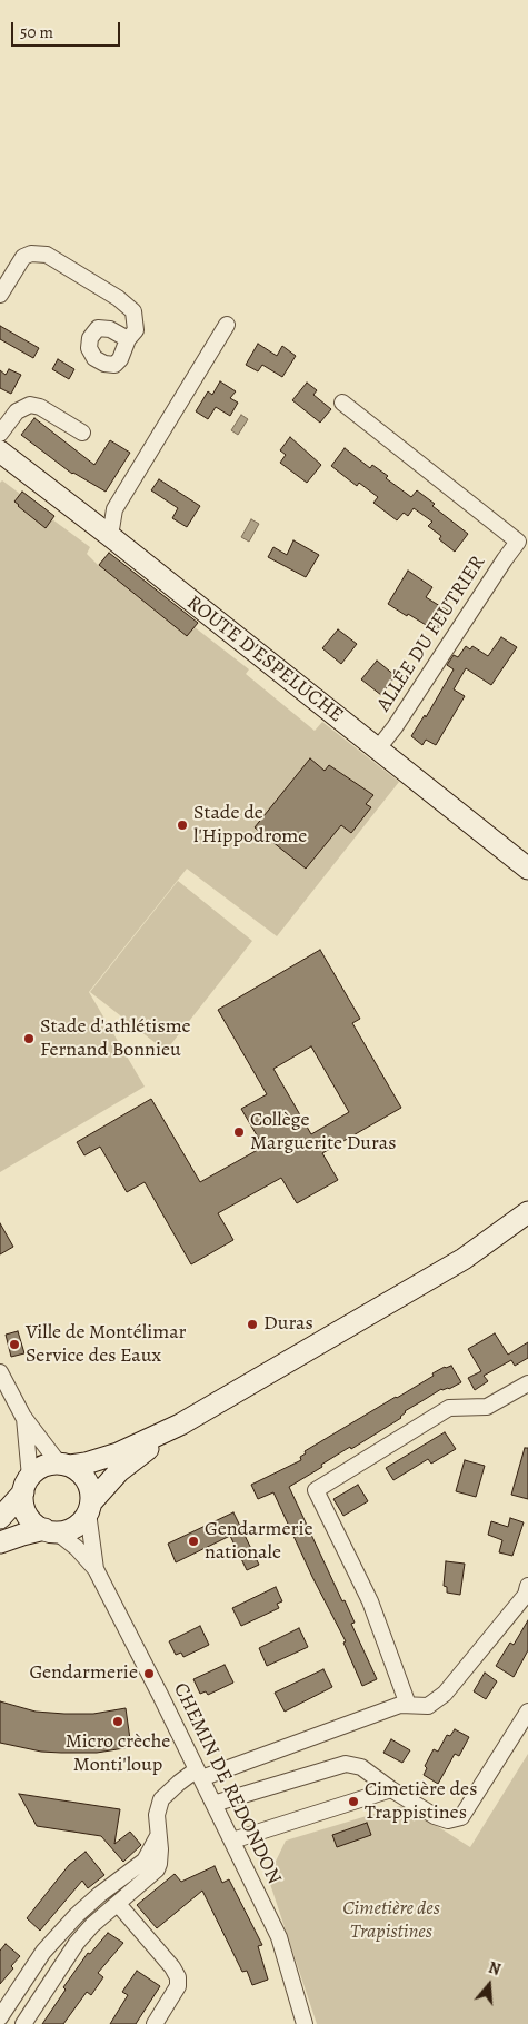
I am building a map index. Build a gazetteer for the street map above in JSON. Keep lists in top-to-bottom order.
{
  "streets": {
    "main road": ["ROUTE D'ESPELUCHE"],
    "street": ["ALLÉE DU FEUTRIER", "CHEMIN DE REDONDON"]
  },
  "crossings": [
    ["ALLÉE DU FEUTRIER", "ROUTE D'ESPELUCHE"]
  ],
  "parks": ["Cimetière des Trapistines"],
  "places": [
    "Stade de l'Hippodrome",
    "Stade d'athlétisme Fernand Bonnieu",
    "Collège Marguerite Duras",
    "Duras",
    "Ville de Montélimar Service des Eaux",
    "Gendarmerie nationale",
    "Gendarmerie",
    "Micro crèche Monti'loup",
    "Cimetière des Trappistines"
  ],
  "scale_bar": "50 m",
  "north": "top"
}
